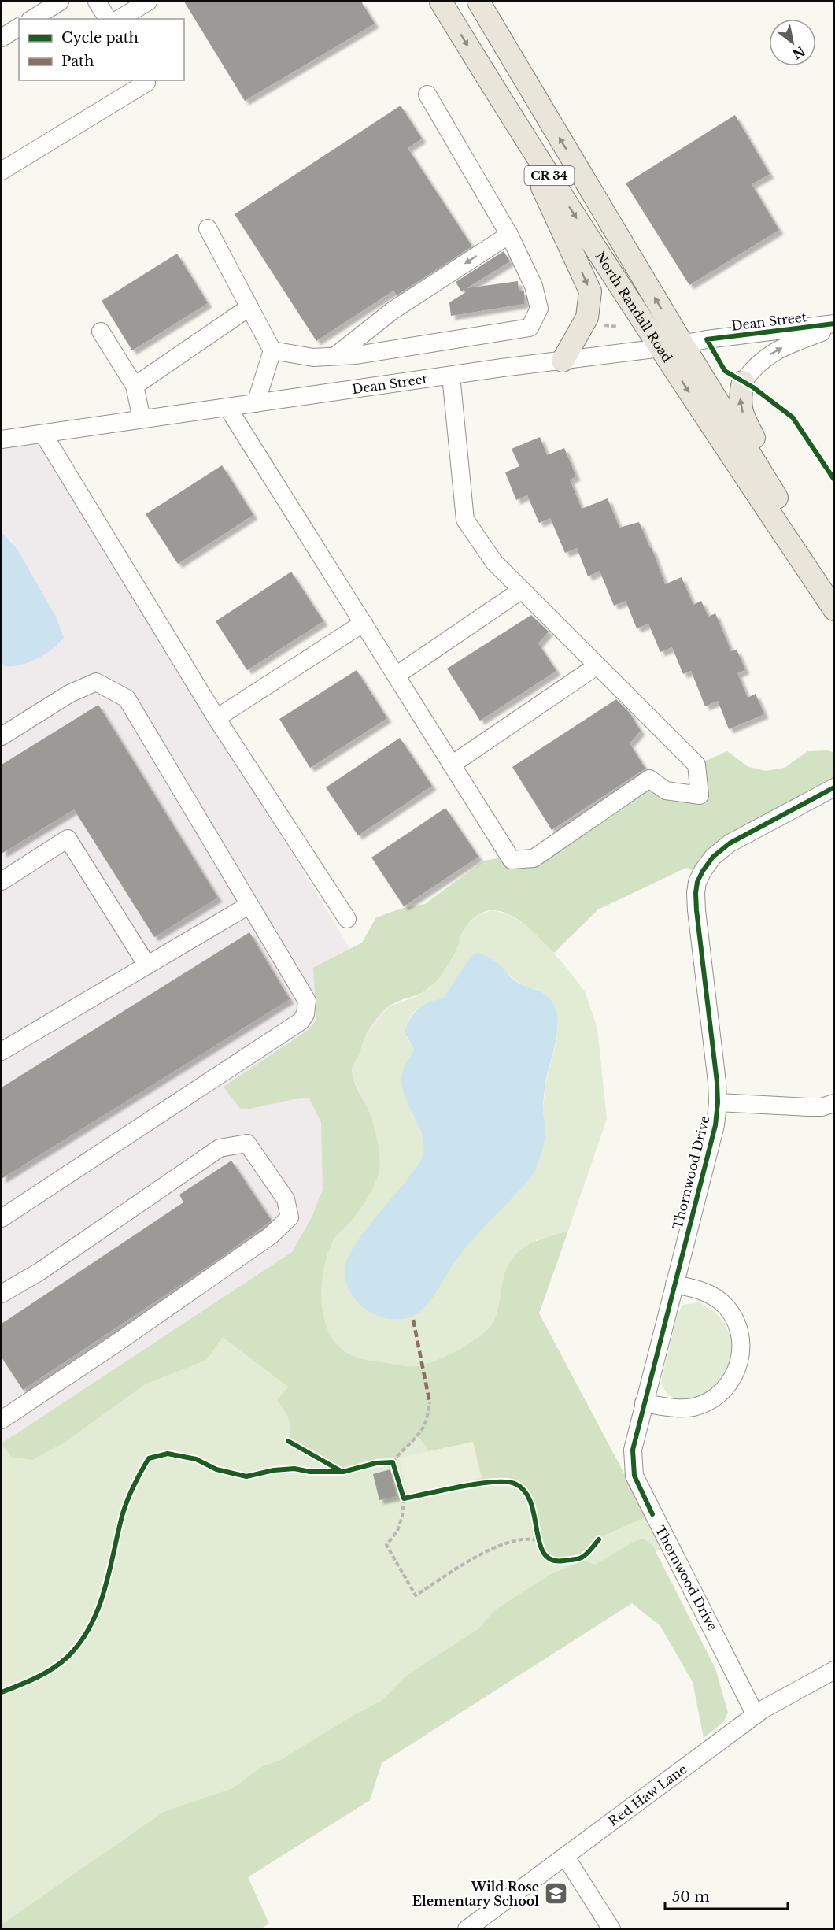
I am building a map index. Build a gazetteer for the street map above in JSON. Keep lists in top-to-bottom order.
{
  "streets": {
    "main road": ["CR 34", "North Randall Road"],
    "street": ["Dean Street", "Thornwood Drive", "Red Haw Lane"]
  },
  "crossings": [
    ["North Randall Road", "Dean Street"],
    ["Thornwood Drive", "Red Haw Lane"]
  ],
  "places": {
    "school or university": ["Wild Rose Elementary School"]
  },
  "legend": ["Cycle path", "Path"],
  "scale_bar": "50 m",
  "north": "bottom right"
}
